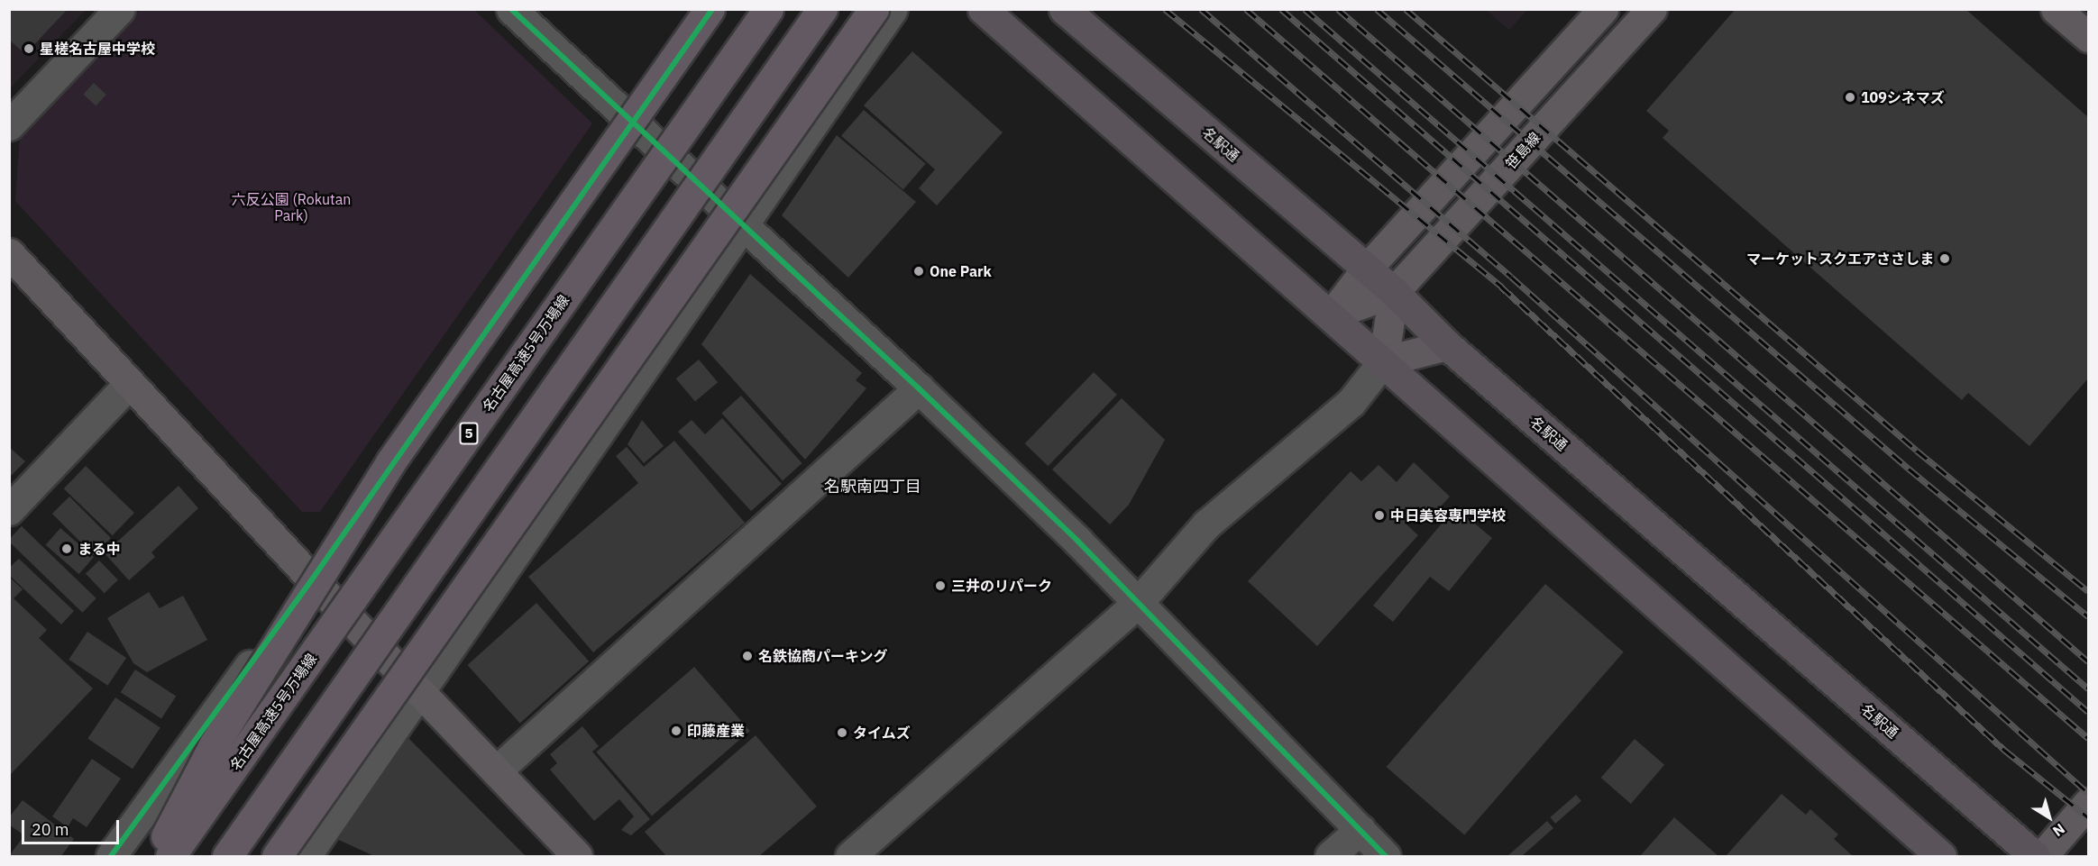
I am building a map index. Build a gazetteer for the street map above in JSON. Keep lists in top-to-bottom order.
{
  "streets": {
    "highway": ["名古屋高速5号万場線", "5"],
    "main road": ["名駅通"],
    "street": ["笹島線"]
  },
  "crossings": [
    ["名駅通", "笹島線"]
  ],
  "districts": ["名駅南四丁目"],
  "parks": ["六反公園 (Rokutan Park)"],
  "places": [
    "星槎名古屋中学校",
    "109シネマズ",
    "マーケットスクエアささしま",
    "One Park",
    "中日美容専門学校",
    "まる中",
    "三井のリパーク",
    "名鉄協商パーキング",
    "印藤産業",
    "タイムズ"
  ],
  "scale_bar": "20 m",
  "north": "bottom right"
}
